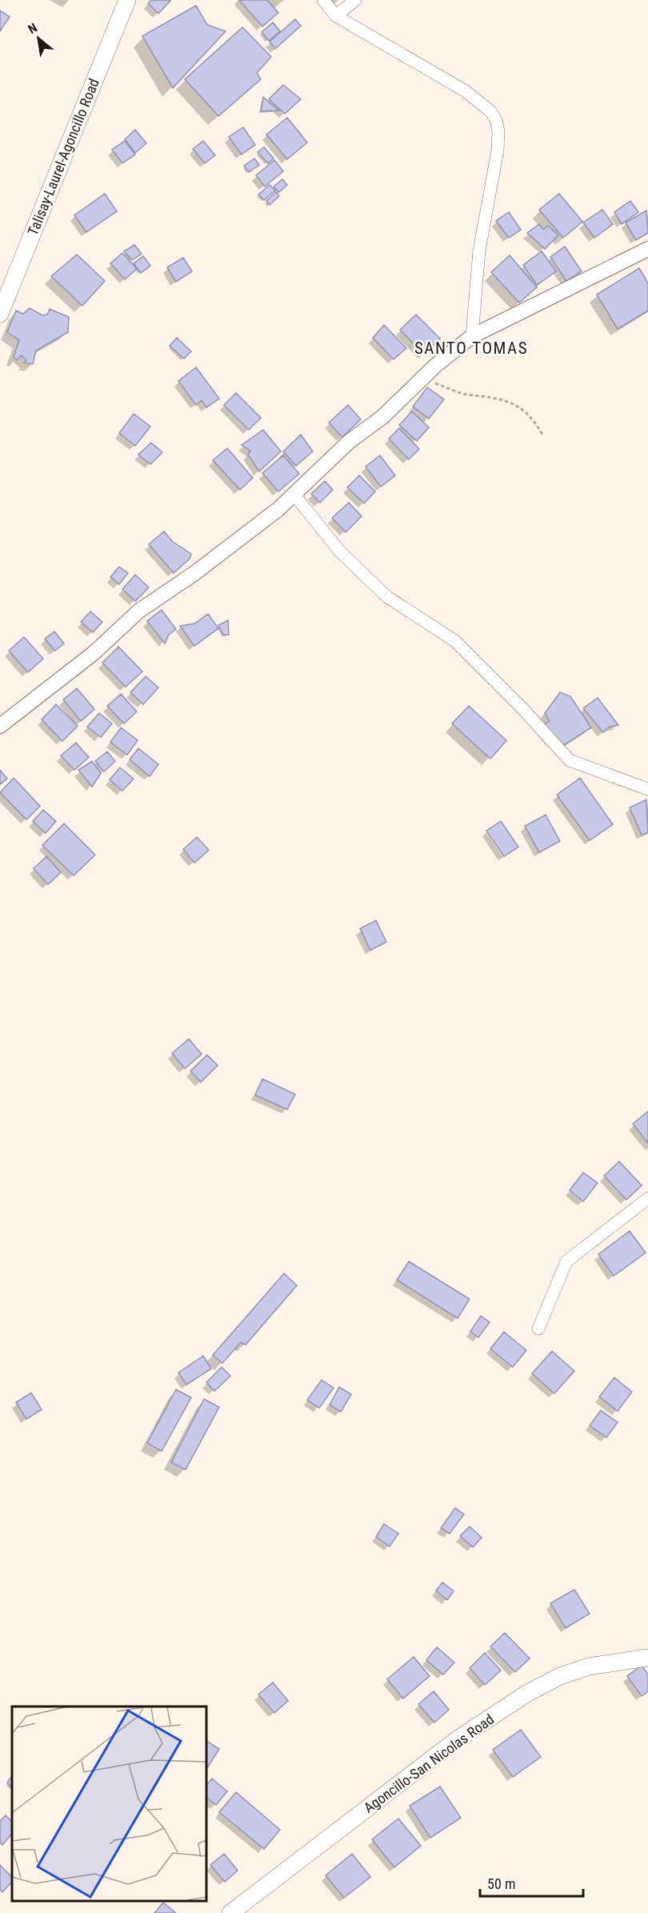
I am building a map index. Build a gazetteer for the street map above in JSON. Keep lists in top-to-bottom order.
{
  "streets": {
    "main road": ["Talisay-Laurel-Agoncillo Road", "Agoncillo-San Nicolas Road"]
  },
  "districts": ["SANTO TOMAS"],
  "scale_bar": "50 m",
  "north": "top left"
}
